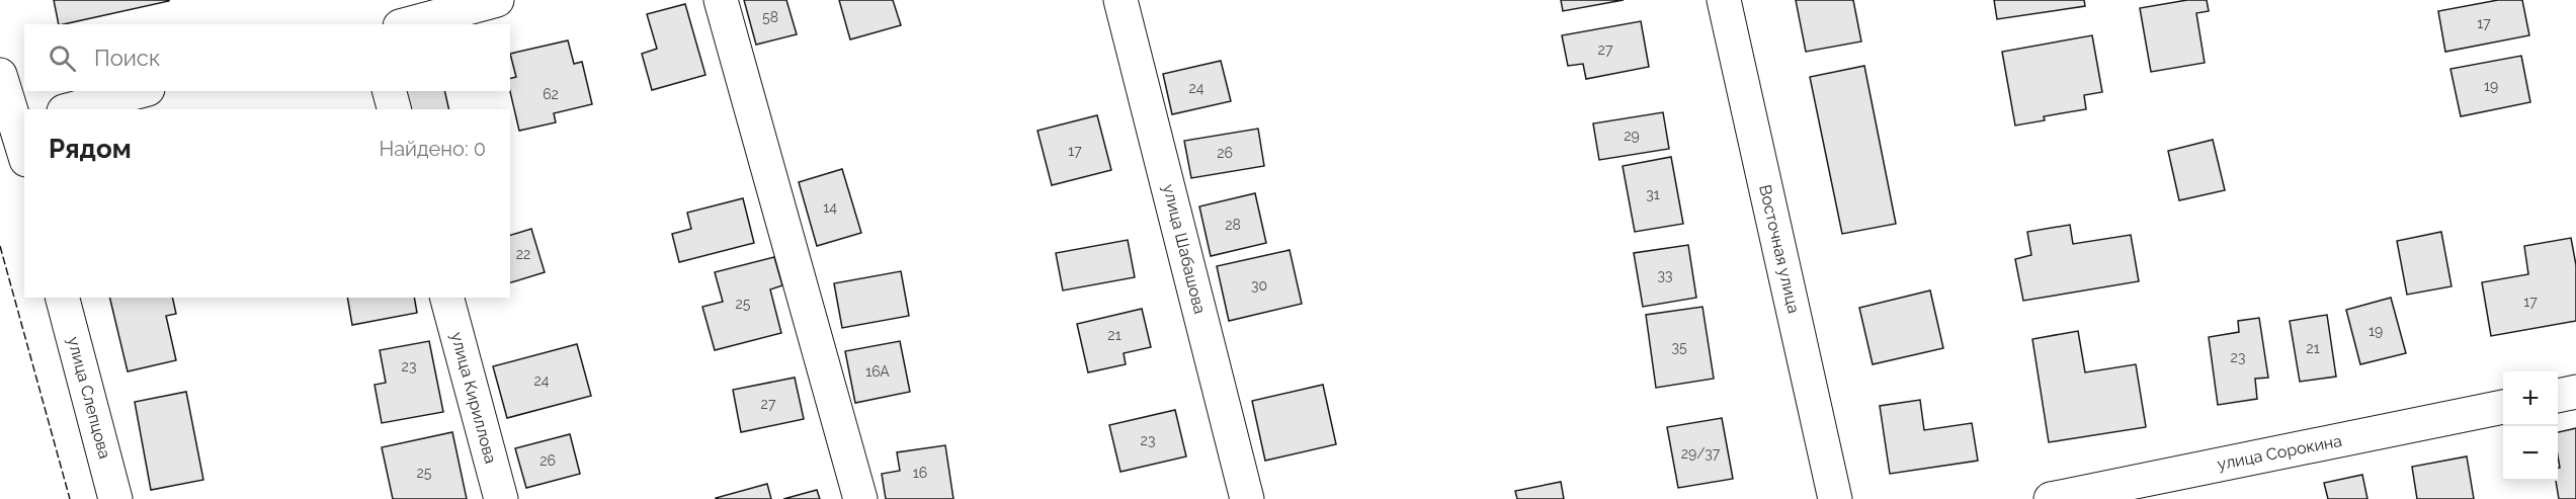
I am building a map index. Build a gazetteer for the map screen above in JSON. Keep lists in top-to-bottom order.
{
  "streets": {
    "street": [
      "улица Шабашова",
      "Восточная улица",
      "улица Слепцова",
      "улица Кириллова",
      "улица Сорокина"
    ]
  },
  "house_numbers": [
    "58",
    "17",
    "27",
    "19",
    "24",
    "62",
    "29",
    "17",
    "26",
    "31",
    "14",
    "28",
    "22",
    "33",
    "30",
    "17",
    "25",
    "19",
    "21",
    "35",
    "21",
    "23",
    "23",
    "16А",
    "24",
    "27",
    "23",
    "29/37",
    "26",
    "25",
    "16"
  ],
  "page": {
    "search": "Поиск",
    "heading": ["Рядом", "Найдено: 0"],
    "map_buttons": ["+", "−"]
  }
}
